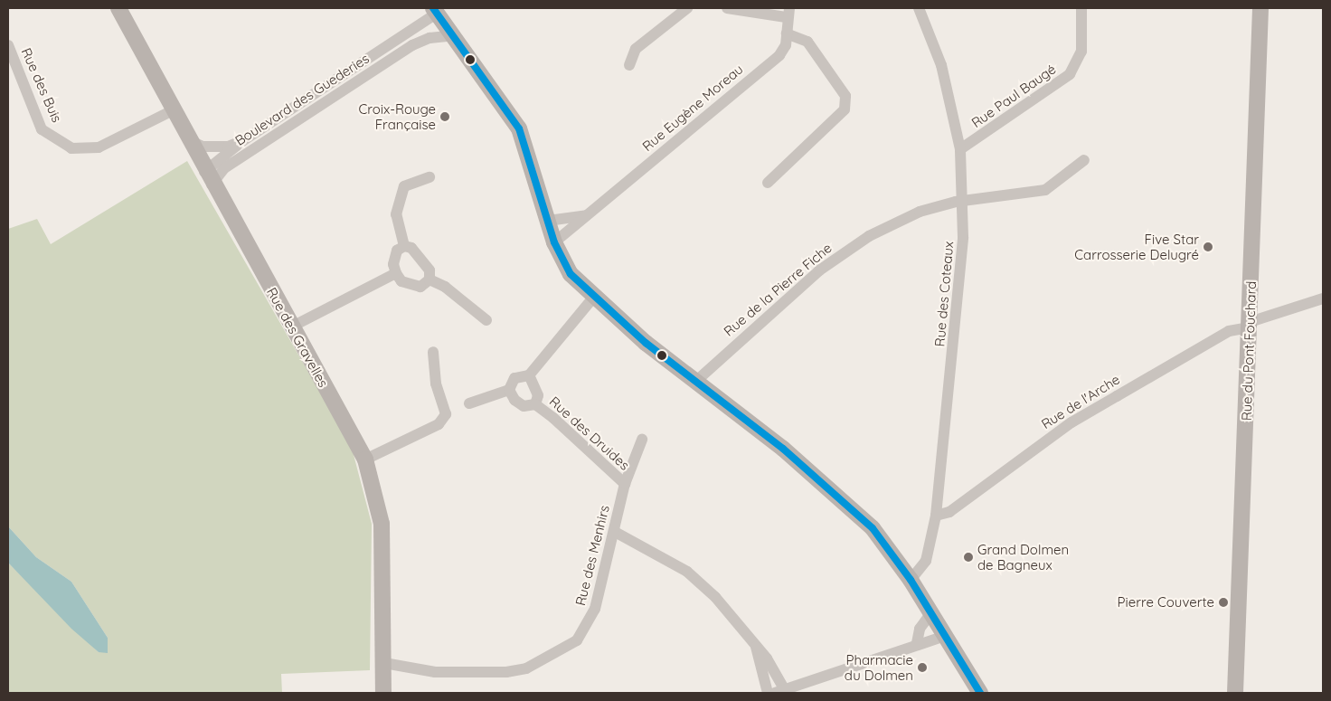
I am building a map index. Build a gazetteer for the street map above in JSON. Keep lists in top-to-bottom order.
{
  "streets": {
    "street": [
      "Rue des Buis",
      "Rue Paul Baugé",
      "Boulevard des Guederies",
      "Rue Eugène Moreau",
      "Rue de la Pierre Fiche",
      "Rue des Coteaux",
      "Rue des Gravelles",
      "Rue du Pont Fouchard",
      "Rue de l'Arche",
      "Rue des Druides",
      "Rue des Menhirs"
    ]
  },
  "crossings": [
    ["Rue des Buis", "Rue des Gravelles"],
    ["Rue Paul Baugé", "Rue des Coteaux"],
    ["Boulevard des Guederies", "Rue des Gravelles"],
    ["Rue de la Pierre Fiche", "Rue des Coteaux"],
    ["Rue des Coteaux", "Rue de l'Arche"],
    ["Rue des Gravelles", "Rue des Menhirs"],
    ["Rue du Pont Fouchard", "Rue de l'Arche"],
    ["Rue des Druides", "Rue des Menhirs"]
  ],
  "places": [
    "Croix-Rouge Française",
    "Five Star Carrosserie Delugré",
    "Grand Dolmen de Bagneux",
    "Pierre Couverte",
    "Pharmacie du Dolmen"
  ]
}
